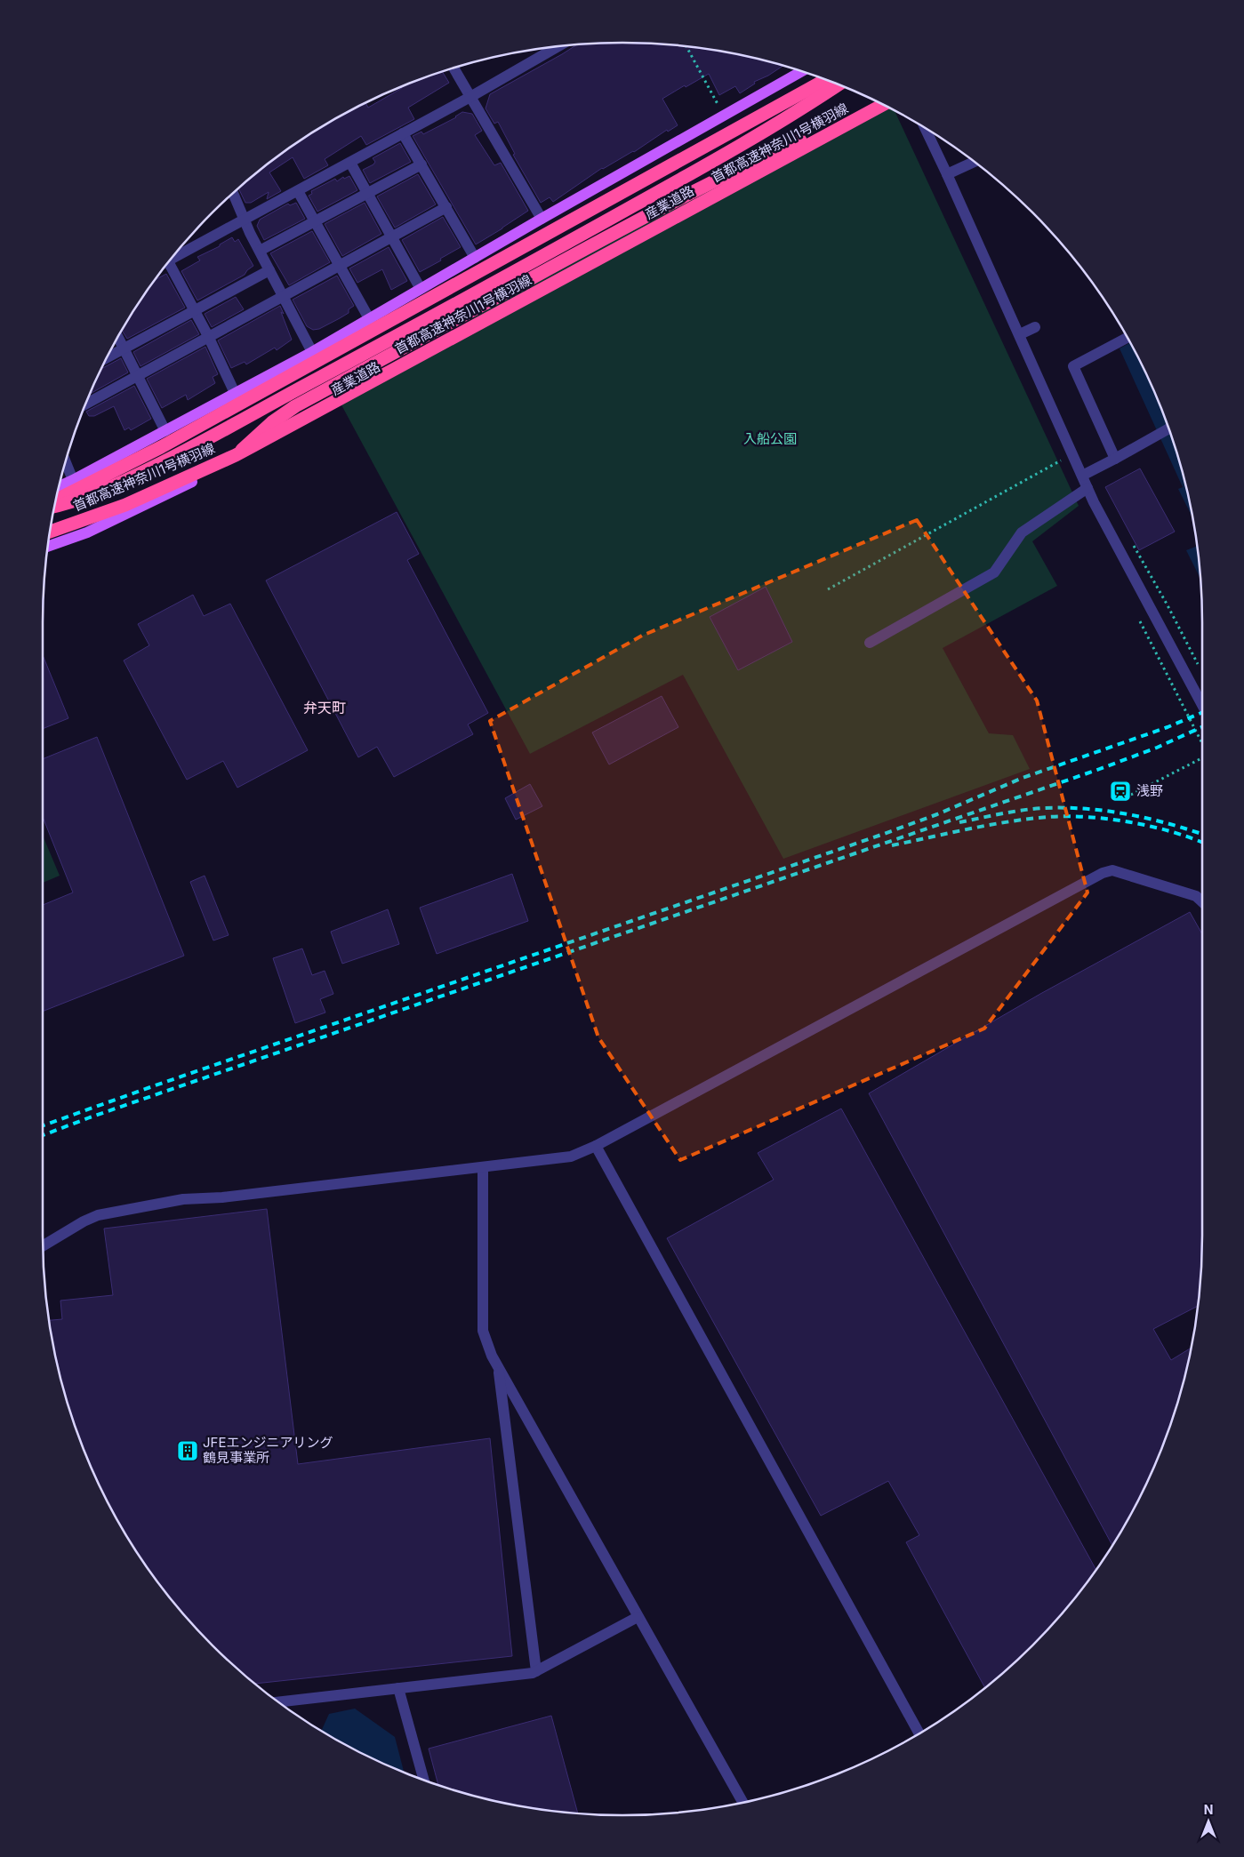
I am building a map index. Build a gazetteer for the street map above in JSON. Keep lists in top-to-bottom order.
{
  "streets": {
    "highway": ["首都高速神奈川1号横羽線"],
    "main road": ["産業道路"]
  },
  "districts": ["弁天町"],
  "parks": ["入船公園"],
  "places": {
    "station": ["浅野"],
    "building": ["JFEエンジニアリング 鶴見事業所"]
  },
  "north": "top"
}
